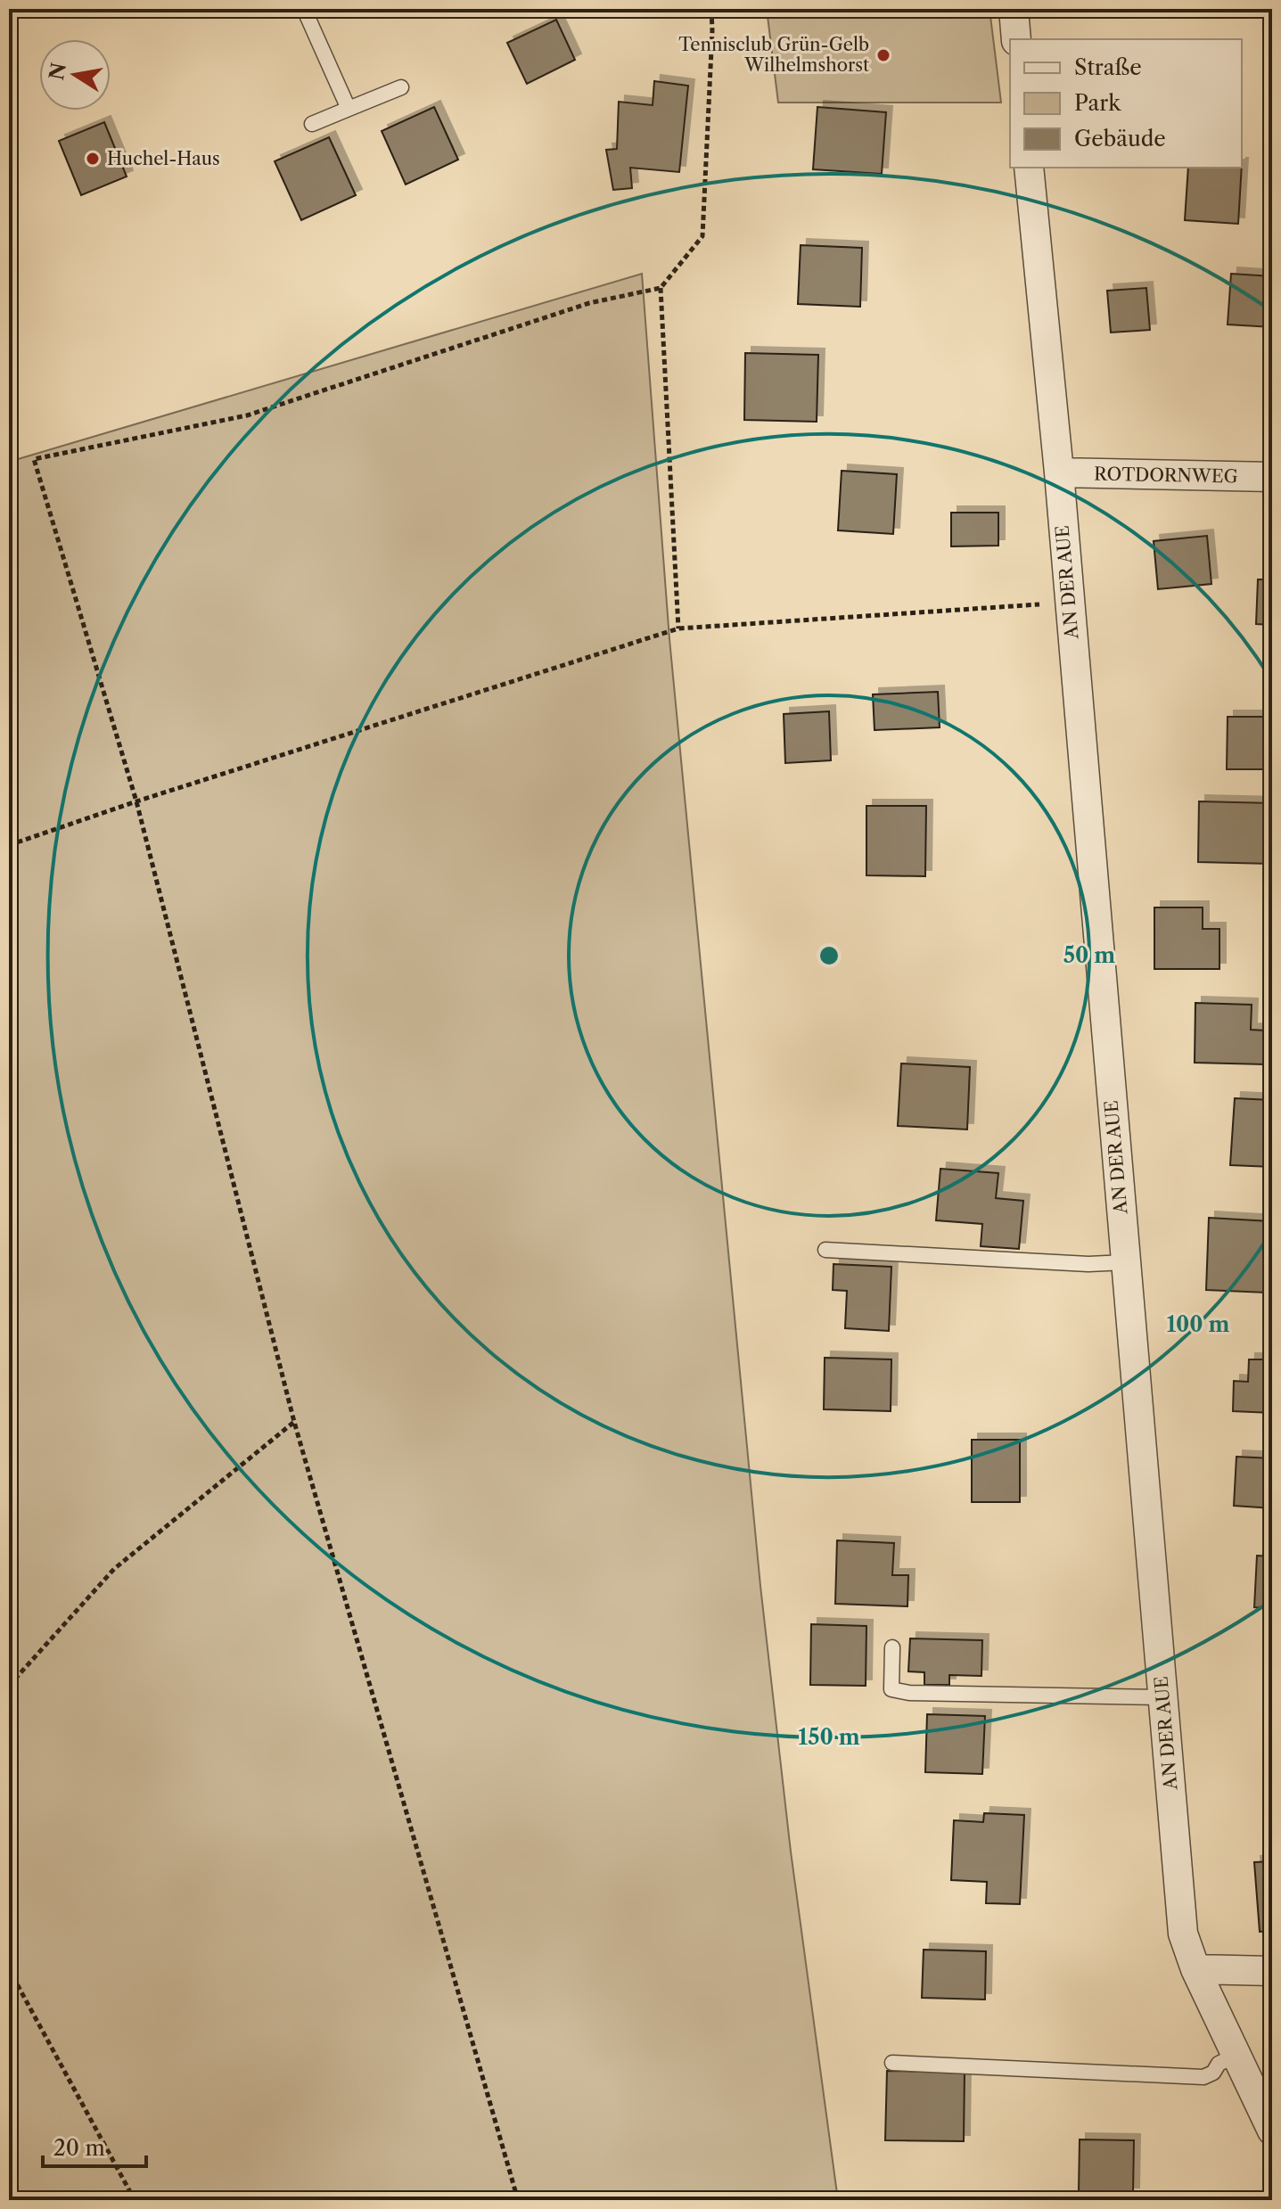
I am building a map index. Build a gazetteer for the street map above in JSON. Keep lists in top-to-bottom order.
{
  "streets": {
    "street": ["ROTDORNWEG", "AN DER AUE"]
  },
  "crossings": [
    ["ROTDORNWEG", "AN DER AUE"]
  ],
  "places": ["Tennisclub Grün-Gelb Wilhelmshorst", "Huchel-Haus"],
  "legend": ["Straße", "Park", "Gebäude"],
  "scale_bar": "20 m",
  "north": "left",
  "rings": ["50 m", "100 m", "150 m"]
}
